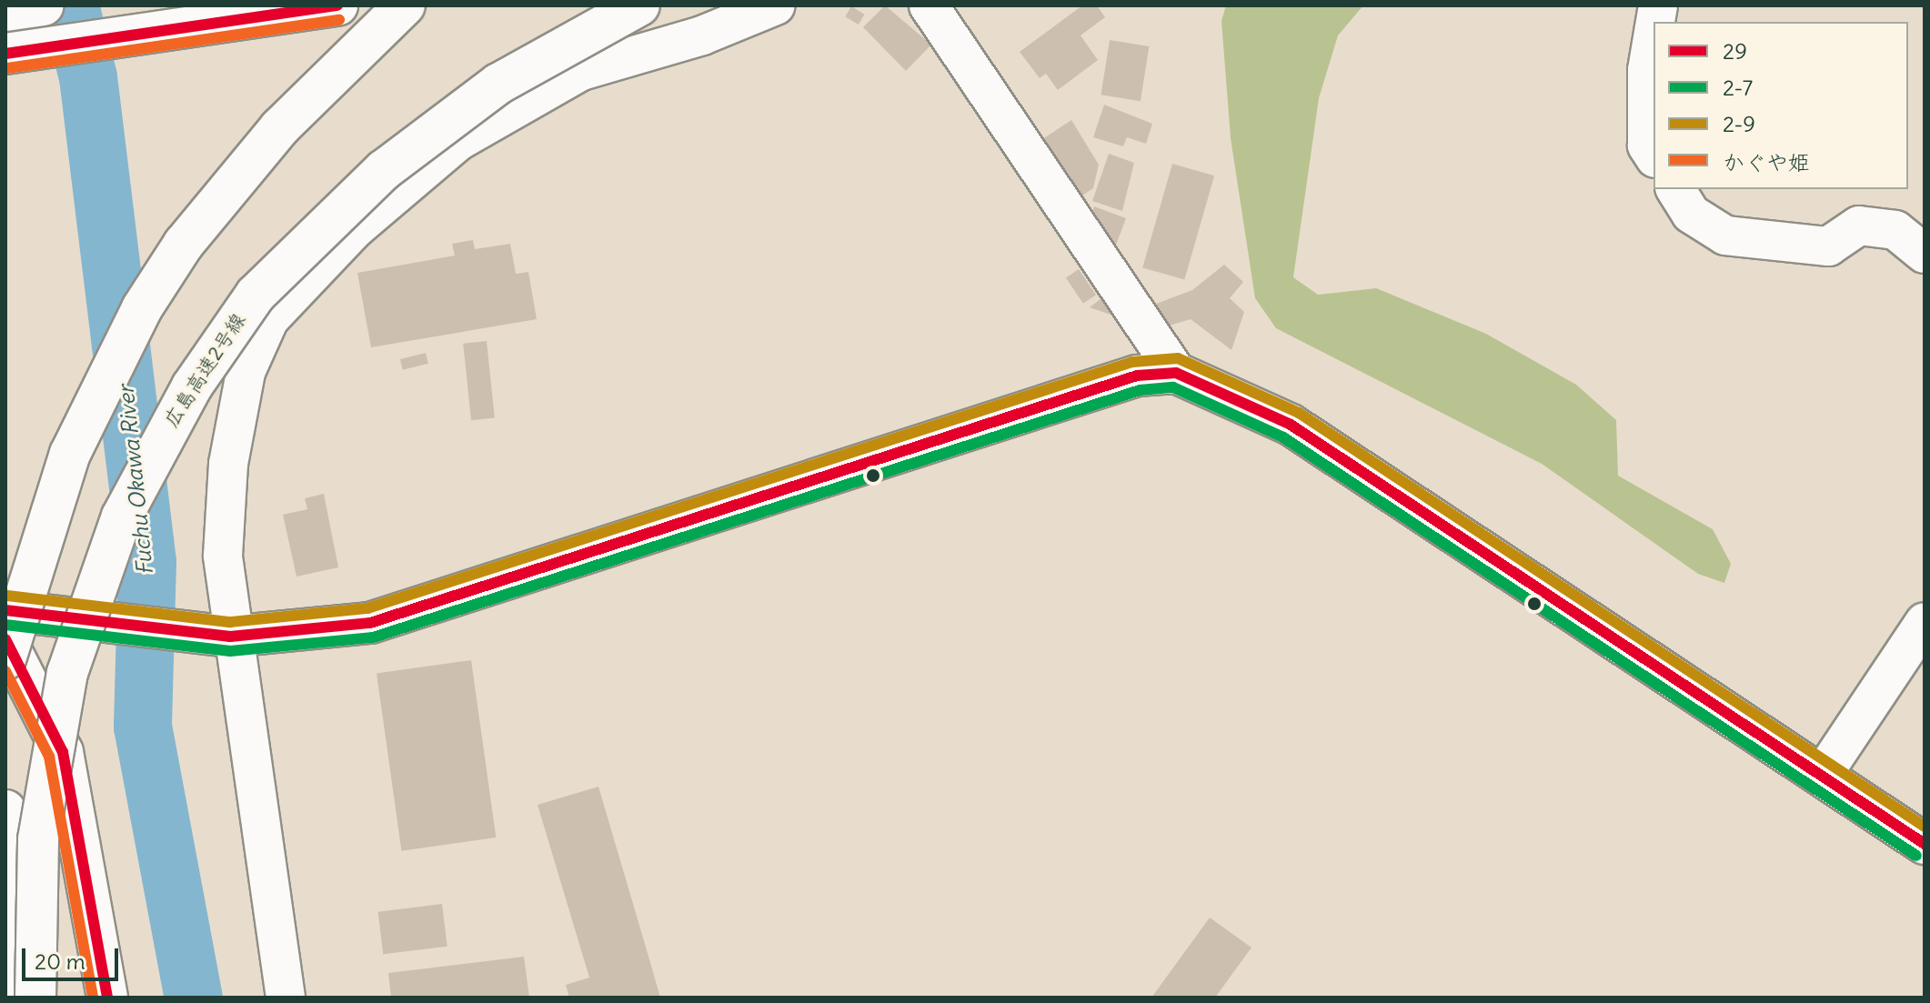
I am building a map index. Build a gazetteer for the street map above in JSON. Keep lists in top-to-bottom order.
{
  "streets": {
    "main road": ["広島高速2号線"]
  },
  "water": ["Fuchu Okawa River"],
  "lines": [
    "transit line 29",
    "transit line かぐや姫",
    "transit line 2-9",
    "transit line 2-7"
  ],
  "legend": [
    "29",
    "2-7",
    "2-9",
    "かぐや姫"
  ],
  "scale_bar": "20 m"
}
